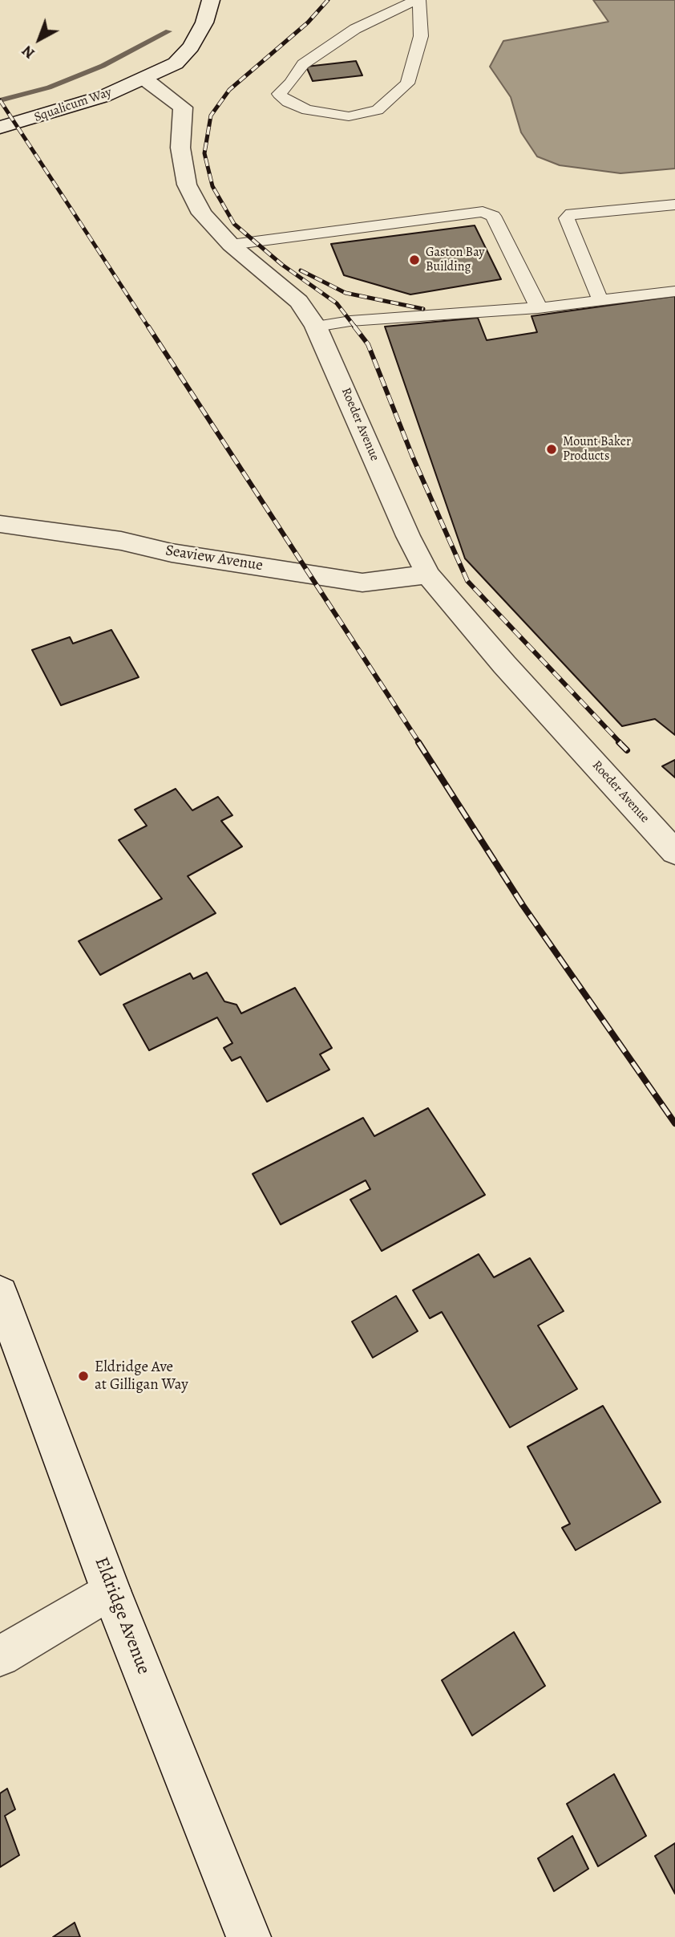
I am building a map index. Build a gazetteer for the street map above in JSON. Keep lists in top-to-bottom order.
{
  "streets": {
    "street": [
      "Squalicum Way",
      "Roeder Avenue",
      "Seaview Avenue",
      "Eldridge Avenue"
    ]
  },
  "crossings": [
    ["Squalicum Way", "Roeder Avenue"],
    ["Roeder Avenue", "Seaview Avenue"]
  ],
  "places": ["Gaston Bay Building", "Mount Baker Products", "Eldridge Ave at Gilligan Way"],
  "north": "bottom left"
}
